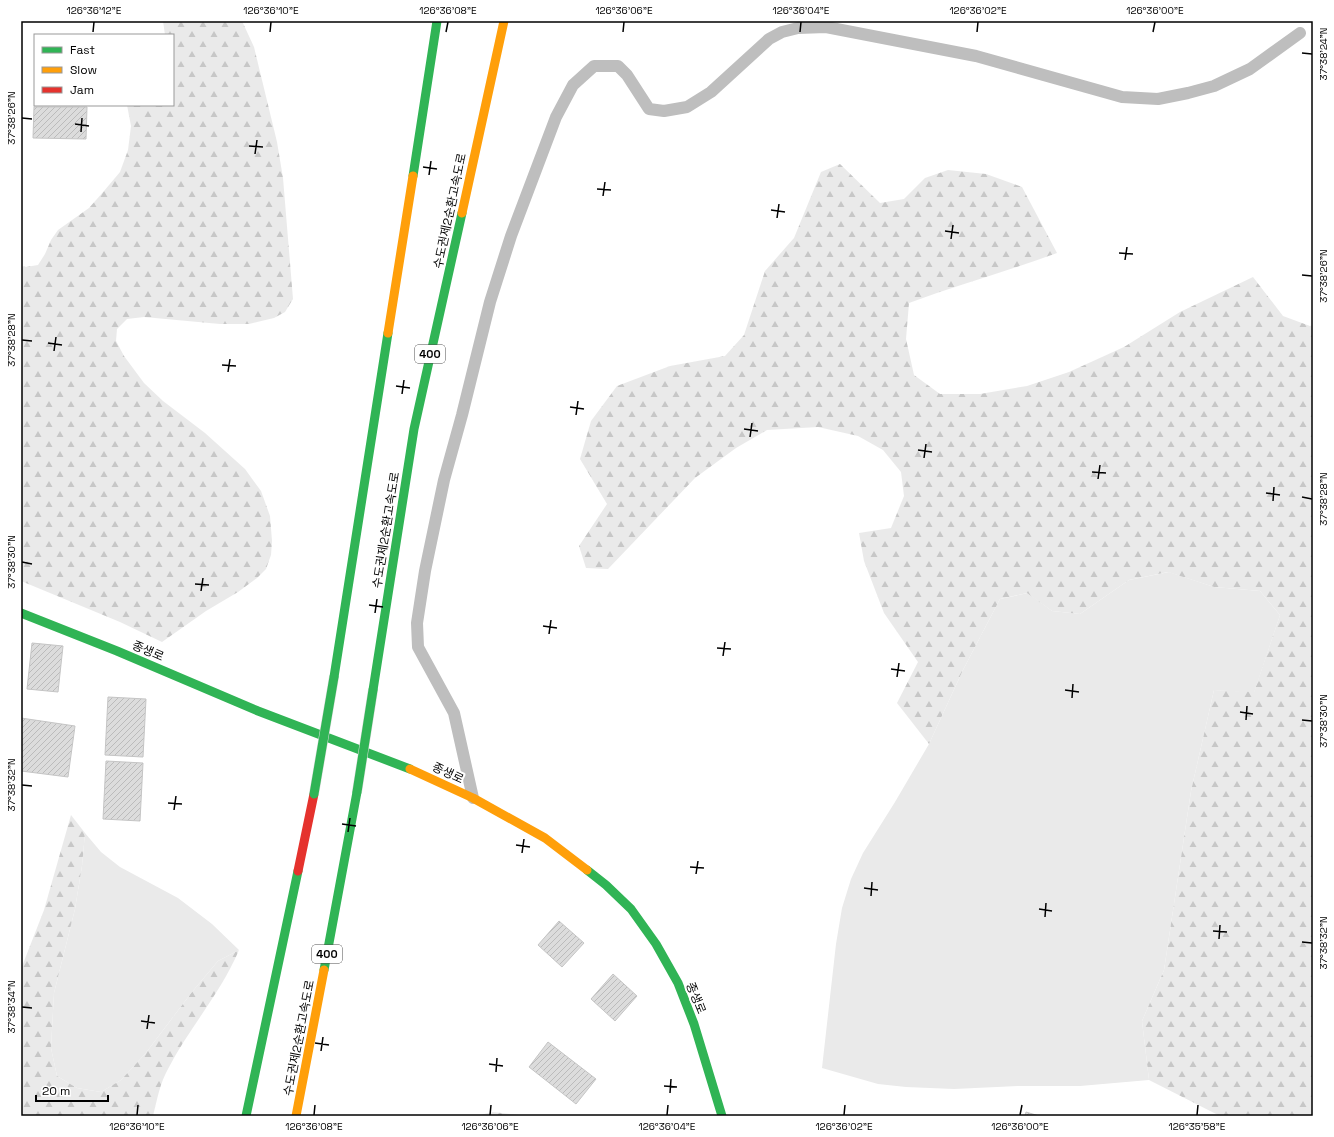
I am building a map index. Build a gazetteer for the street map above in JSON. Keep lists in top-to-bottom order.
{
  "streets": {
    "main road": ["수도권제2순환고속도로", "400", "종생로"]
  },
  "legend": ["Fast", "Slow", "Jam"],
  "scale_bar": "20 m",
  "coordinates": [
    "126°36'12\"E",
    "126°36'10\"E",
    "126°36'08\"E",
    "126°36'06\"E",
    "126°36'04\"E",
    "126°36'02\"E",
    "126°36'00\"E",
    "37°38'24\"N",
    "37°38'26\"N",
    "37°38'28\"N",
    "37°38'30\"N",
    "37°38'32\"N",
    "37°38'34\"N",
    "126°35'58\"E"
  ]
}
